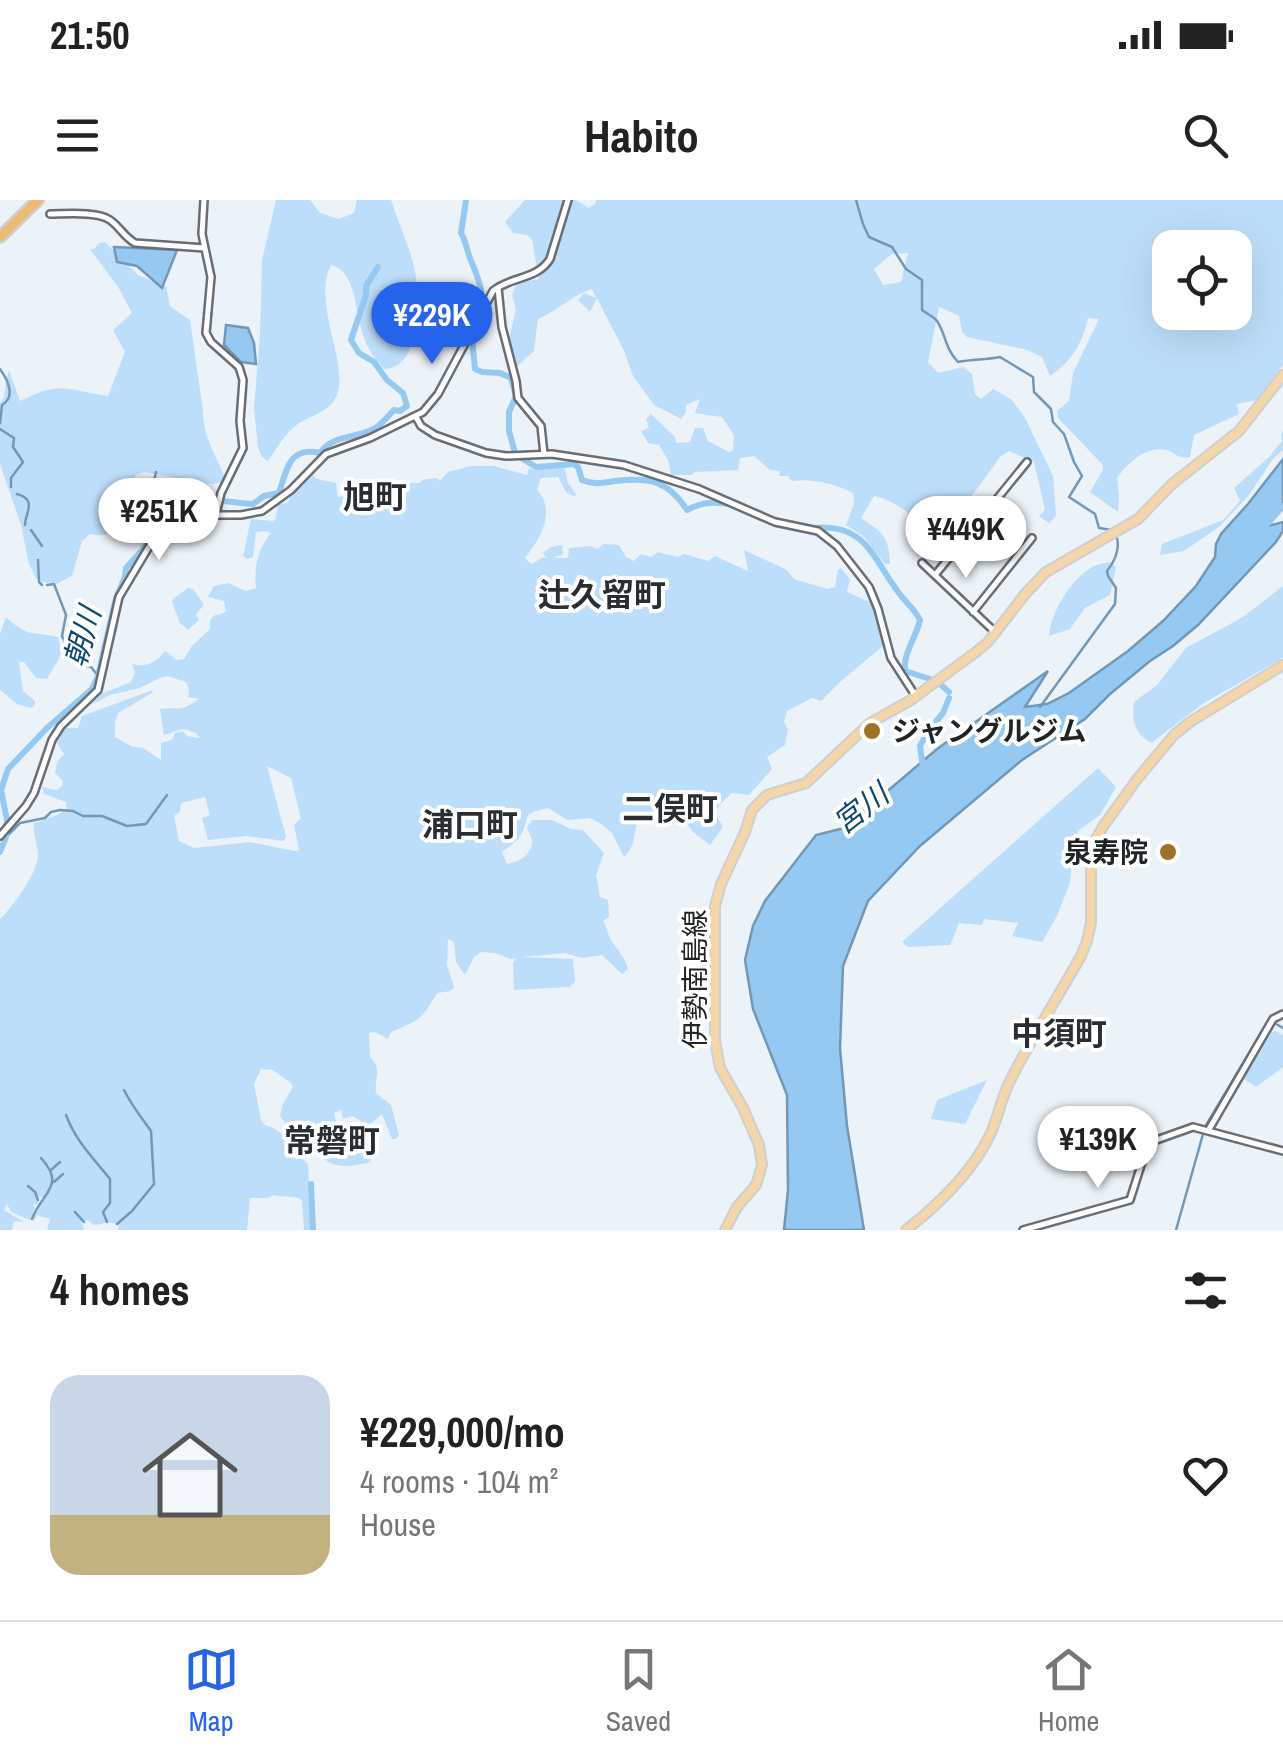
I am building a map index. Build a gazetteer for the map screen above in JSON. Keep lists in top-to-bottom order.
{
  "streets": {
    "main road": ["伊勢南島線"]
  },
  "districts": [
    "旭町",
    "辻久留町",
    "二俣町",
    "浦口町",
    "中須町",
    "常磐町"
  ],
  "water": ["朝川", "宮川"],
  "places": ["ジャングルジム", "泉寿院"],
  "page": {
    "status": "21:50",
    "header": "Habito",
    "price": [
      "¥229K",
      "¥251K",
      "¥449K",
      "¥139K"
    ],
    "heading": "4 homes",
    "list": [
      {
        "name": "¥229,000/mo",
        "note": "4 rooms · 104 m² · House"
      }
    ],
    "tabs": ["Map", "Saved", "Home"]
  }
}
